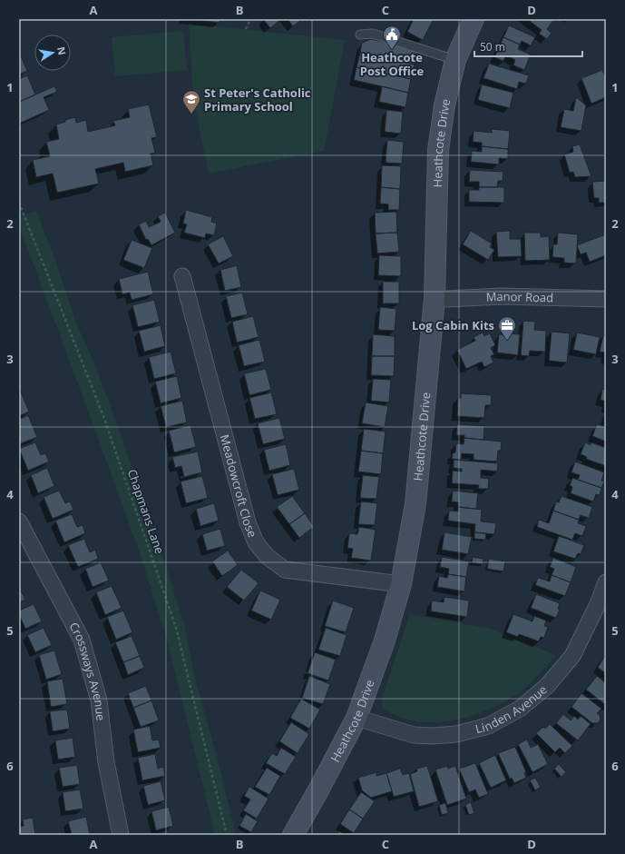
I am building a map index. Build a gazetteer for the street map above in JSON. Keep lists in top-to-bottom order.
{
  "streets": {
    "street": [
      "Heathcote Drive",
      "Manor Road",
      "Meadowcroft Close",
      "Crossways Avenue",
      "Linden Avenue"
    ],
    "path": ["Chapmans Lane"]
  },
  "crossings": [
    ["Heathcote Drive", "Manor Road"],
    ["Heathcote Drive", "Meadowcroft Close"],
    ["Heathcote Drive", "Linden Avenue"]
  ],
  "places": {
    "public building": ["Heathcote Post Office"],
    "school or university": ["St Peter's Catholic Primary School"],
    "office": ["Log Cabin Kits"]
  },
  "scale_bar": "50 m",
  "north": "right",
  "grid": {
    "columns": [
      "A",
      "B",
      "C",
      "D"
    ],
    "rows": [
      "1",
      "2",
      "3",
      "4",
      "5",
      "6"
    ]
  }
}
